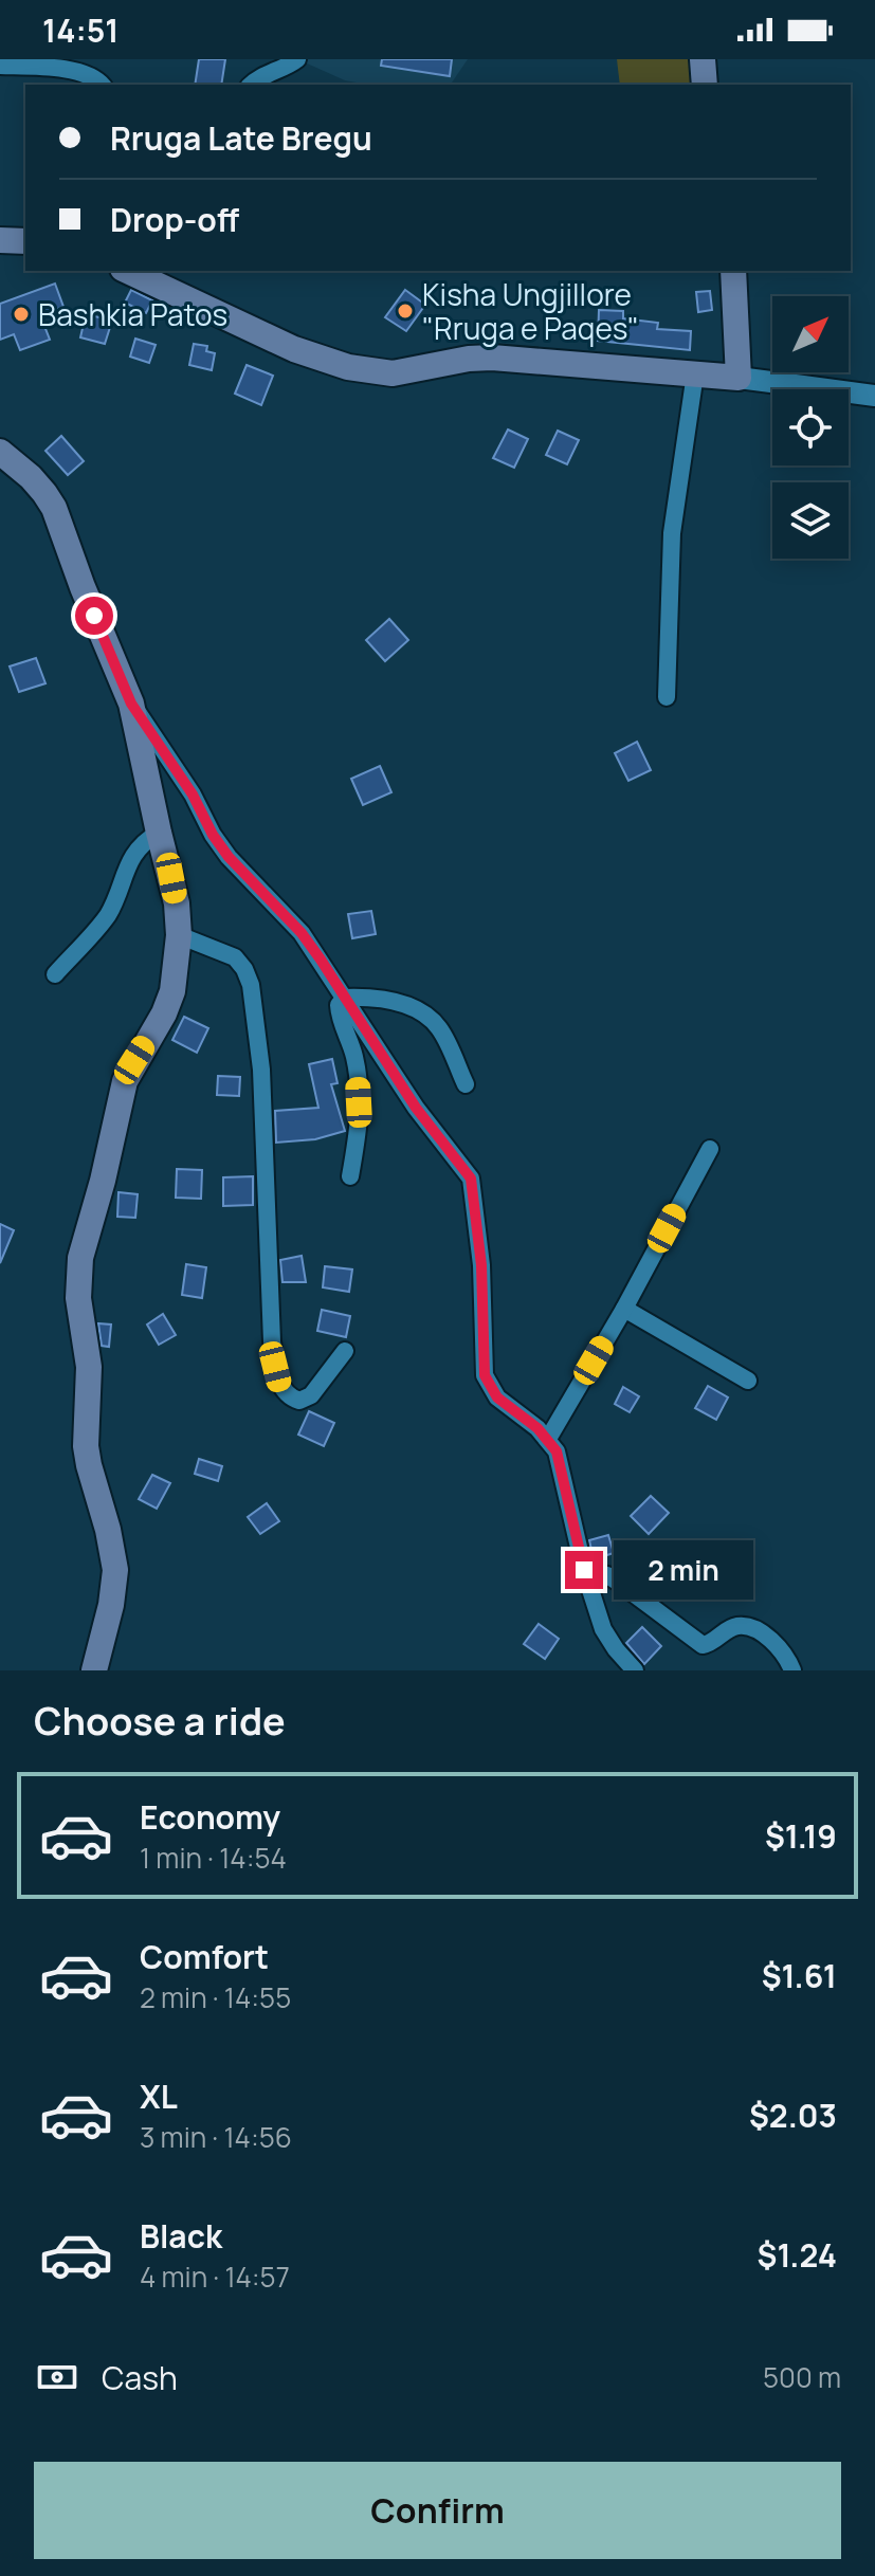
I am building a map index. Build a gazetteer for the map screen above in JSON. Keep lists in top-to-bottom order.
{
  "places": ["Kisha Ungjillore \"Rruga e Paqes\"", "Bashkia Patos"],
  "north": "top right",
  "page": {
    "status": "14:51",
    "banner": ["Rruga Late Bregu", "Drop-off"],
    "bubble": "2 min",
    "heading": "Choose a ride",
    "list": [
      {
        "name": "Economy",
        "note": "1 min · 14:54",
        "value": "$1.19"
      },
      {
        "name": "Comfort",
        "note": "2 min · 14:55",
        "value": "$1.61"
      },
      {
        "name": "XL",
        "note": "3 min · 14:56",
        "value": "$2.03"
      },
      {
        "name": "Black",
        "note": "4 min · 14:57",
        "value": "$1.24"
      }
    ],
    "pay": ["Cash", "500 m"],
    "buttons": "Confirm"
  }
}
